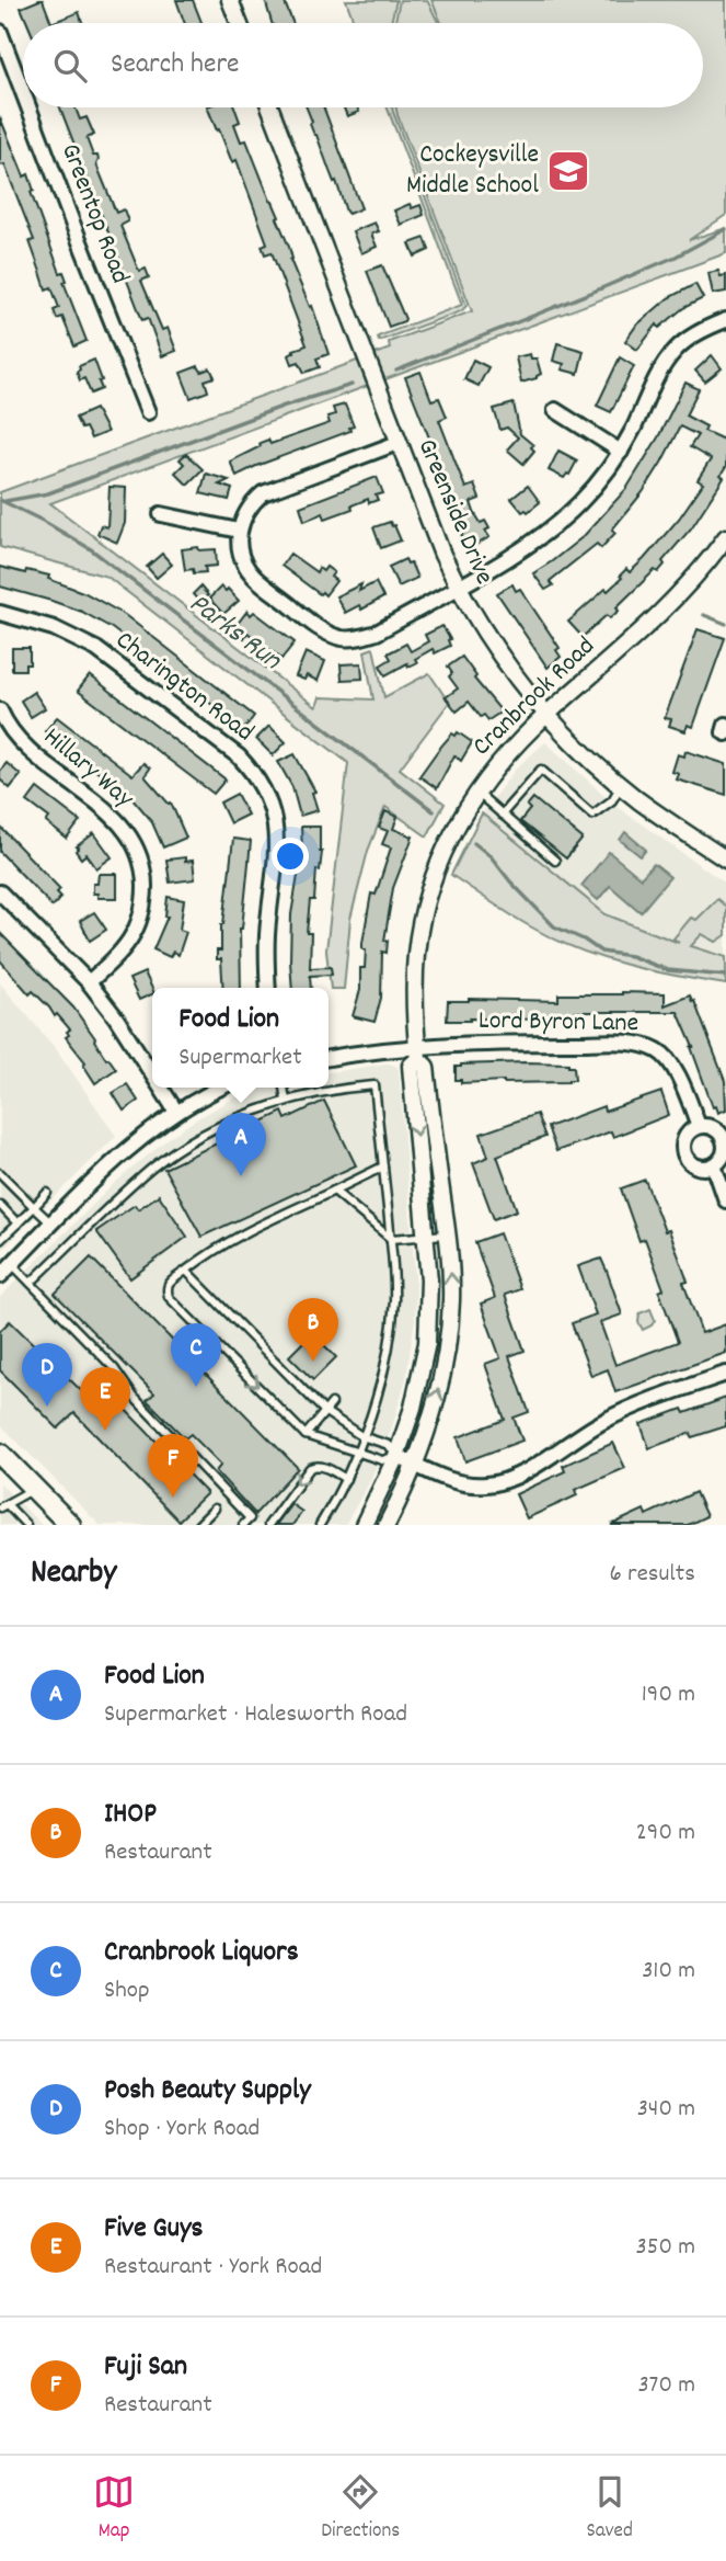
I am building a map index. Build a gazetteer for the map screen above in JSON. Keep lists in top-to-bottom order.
{
  "streets": {
    "street": [
      "Greentop Road",
      "Greenside Drive",
      "Charington Road",
      "Cranbrook Road",
      "Hillary Way",
      "Lord Byron Lane"
    ]
  },
  "crossings": [
    ["Greenside Drive", "Cranbrook Road"],
    ["Cranbrook Road", "Lord Byron Lane"]
  ],
  "water": ["Parks Run"],
  "places": {
    "school or university": ["Cockeysville Middle School"]
  },
  "page": {
    "search": "Search here",
    "popup": ["Food Lion", "Supermarket"],
    "pins": [
      "A",
      "B",
      "C",
      "D",
      "E",
      "F"
    ],
    "heading": ["Nearby", "6 results"],
    "list": [
      {
        "mark": "A",
        "name": "Food Lion",
        "note": "Supermarket · Halesworth Road",
        "value": "190 m"
      },
      {
        "mark": "B",
        "name": "IHOP",
        "note": "Restaurant",
        "value": "290 m"
      },
      {
        "mark": "C",
        "name": "Cranbrook Liquors",
        "note": "Shop",
        "value": "310 m"
      },
      {
        "mark": "D",
        "name": "Posh Beauty Supply",
        "note": "Shop · York Road",
        "value": "340 m"
      },
      {
        "mark": "E",
        "name": "Five Guys",
        "note": "Restaurant · York Road",
        "value": "350 m"
      },
      {
        "mark": "F",
        "name": "Fuji San",
        "note": "Restaurant",
        "value": "370 m"
      }
    ],
    "nav": ["Map", "Directions", "Saved"]
  }
}
